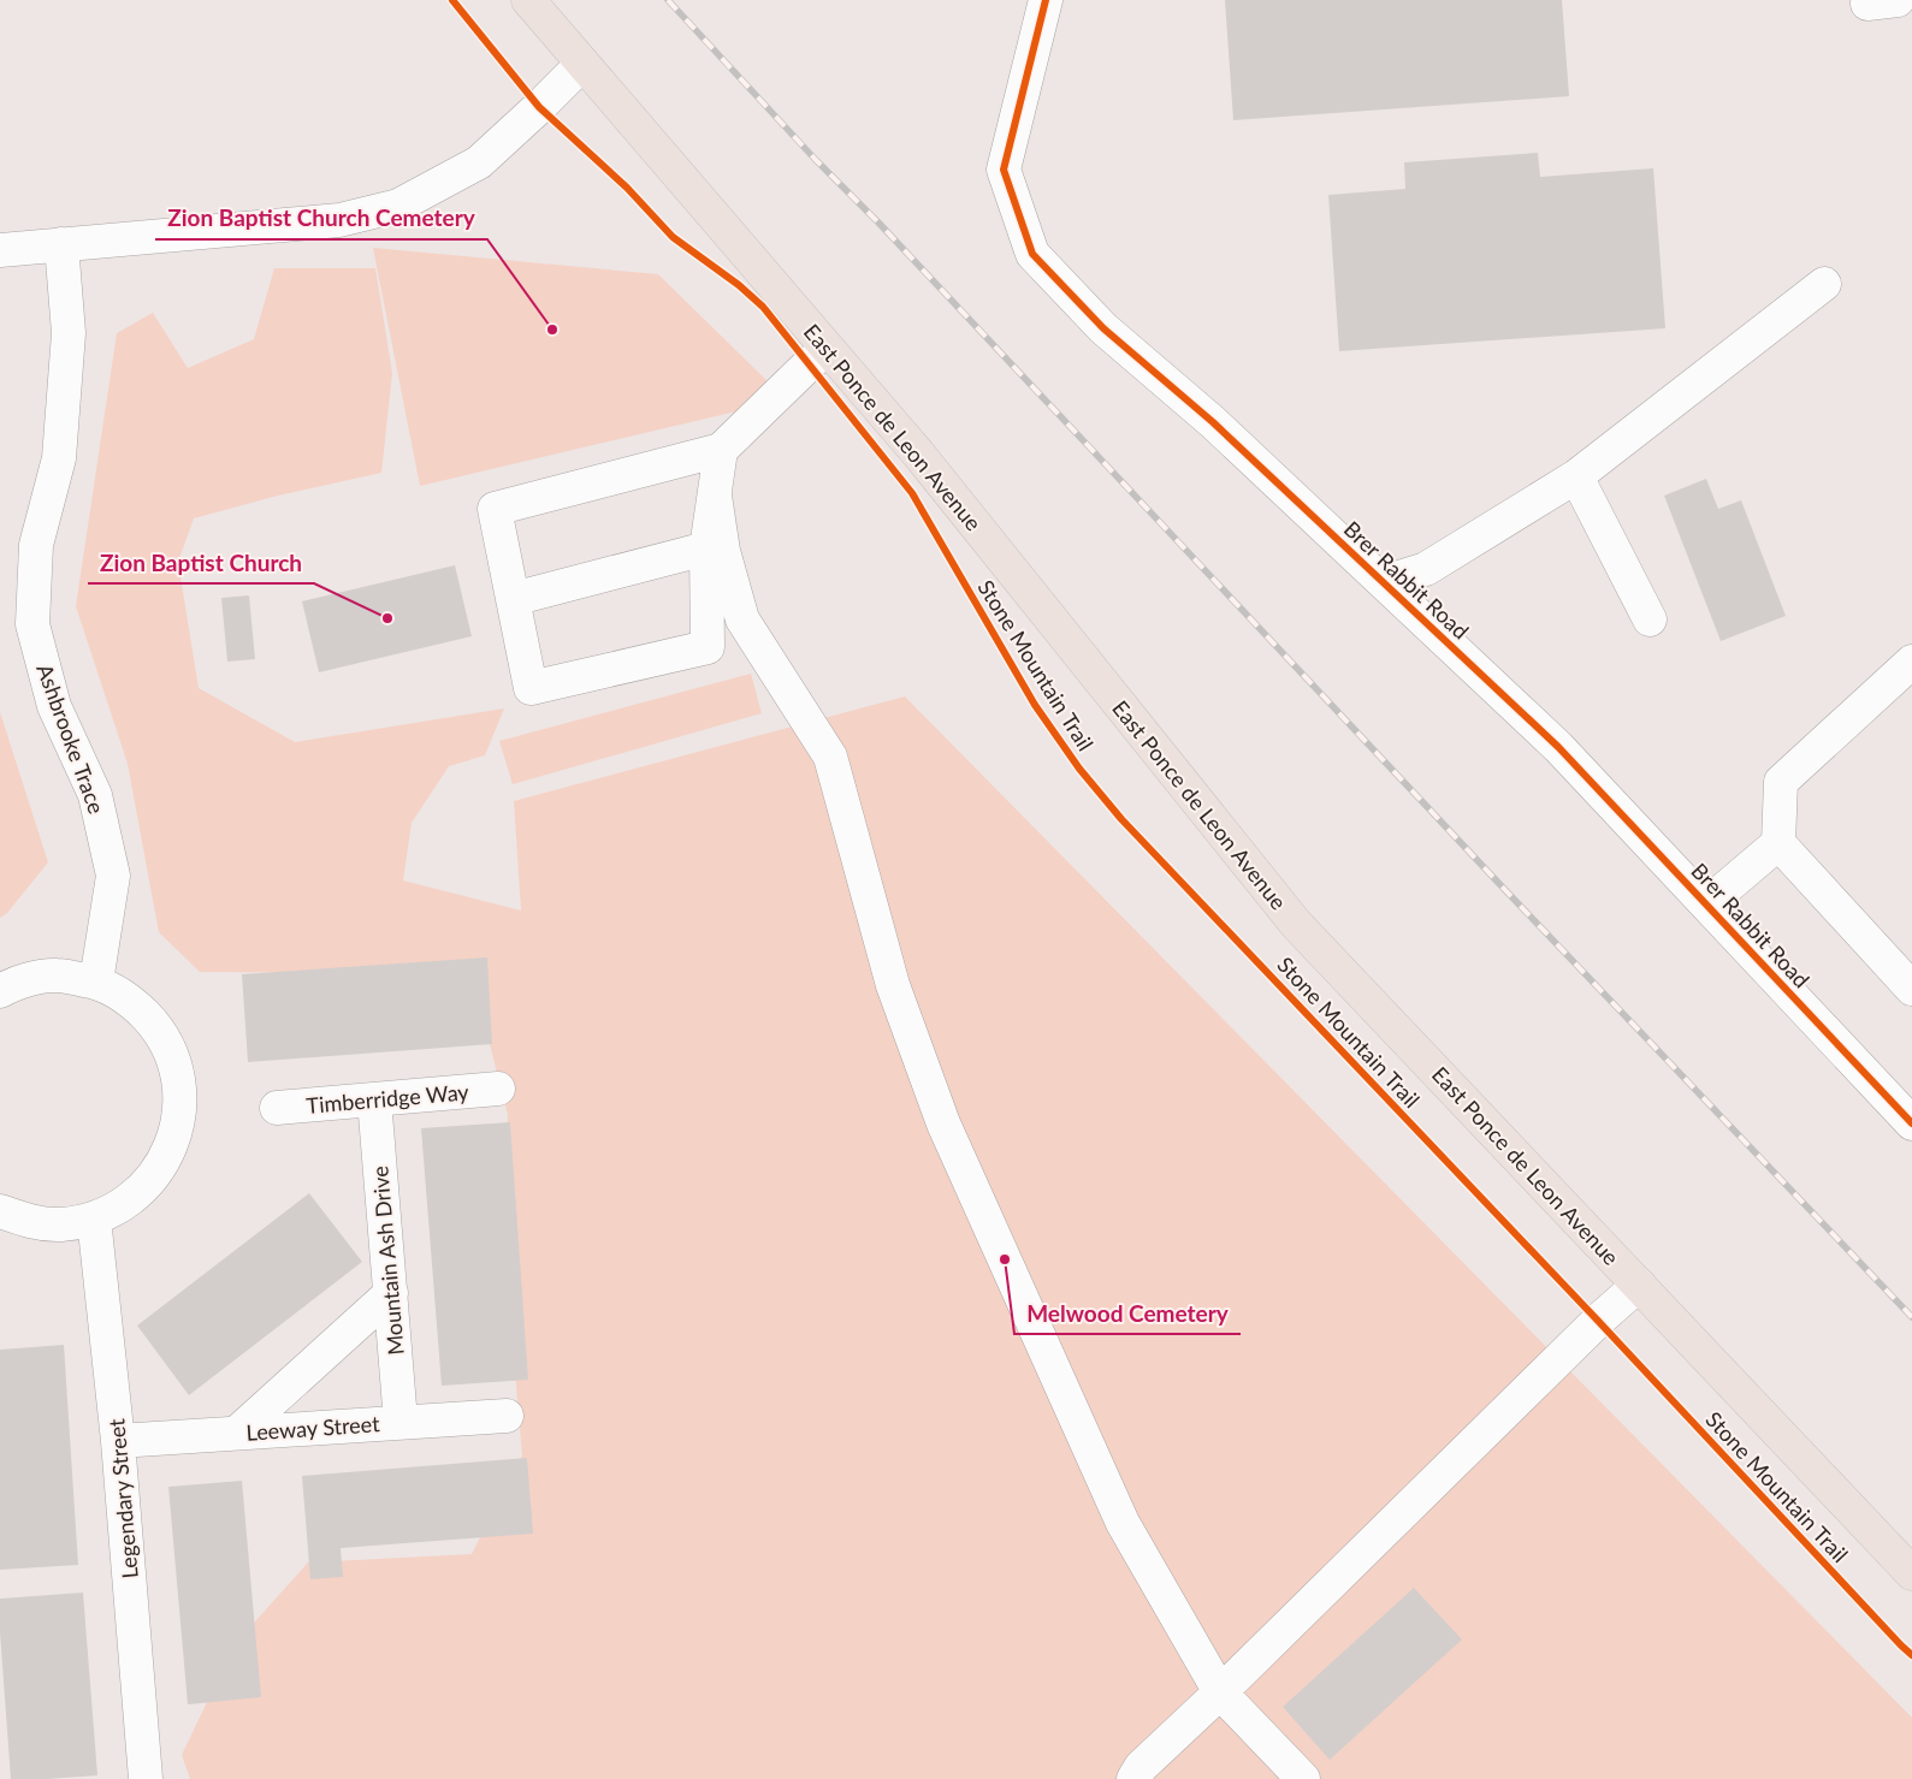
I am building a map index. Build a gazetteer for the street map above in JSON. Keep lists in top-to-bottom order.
{
  "streets": {
    "main road": ["East Ponce de Leon Avenue"],
    "street": [
      "Brer Rabbit Road",
      "Ashbrooke Trace",
      "Timberridge Way",
      "Mountain Ash Drive",
      "Leeway Street",
      "Legendary Street"
    ],
    "cycle path": ["Stone Mountain Trail"]
  },
  "crossings": [
    ["Timberridge Way", "Mountain Ash Drive"],
    ["Mountain Ash Drive", "Leeway Street"],
    ["Leeway Street", "Legendary Street"]
  ],
  "places": ["Zion Baptist Church Cemetery", "Zion Baptist Church", "Melwood Cemetery"]
}
